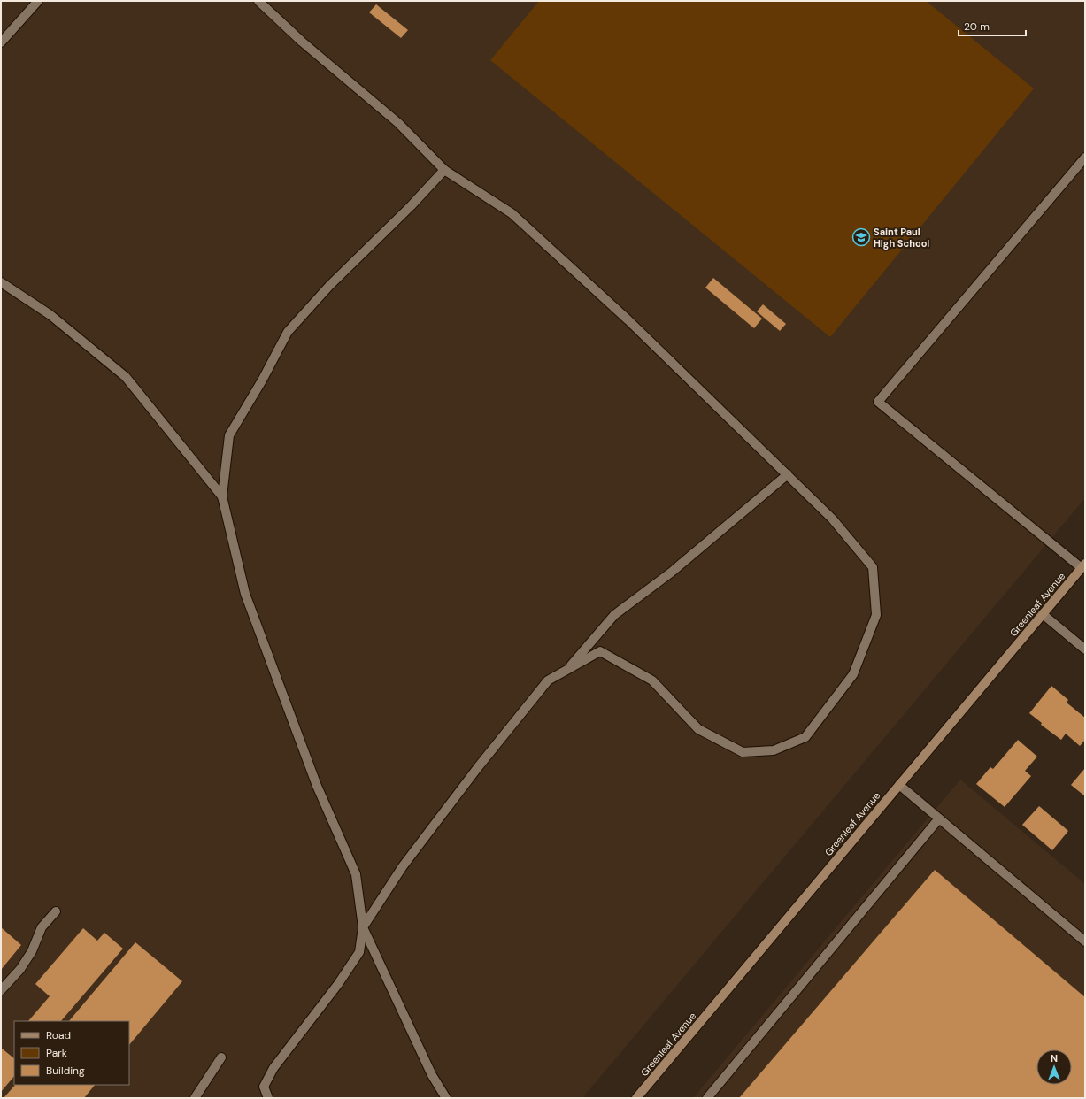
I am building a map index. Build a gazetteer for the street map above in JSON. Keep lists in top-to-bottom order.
{
  "streets": {
    "main road": ["Greenleaf Avenue"]
  },
  "places": {
    "school or university": ["Saint Paul High School"]
  },
  "legend": ["Road", "Park", "Building"],
  "scale_bar": "20 m",
  "north": "top"
}
